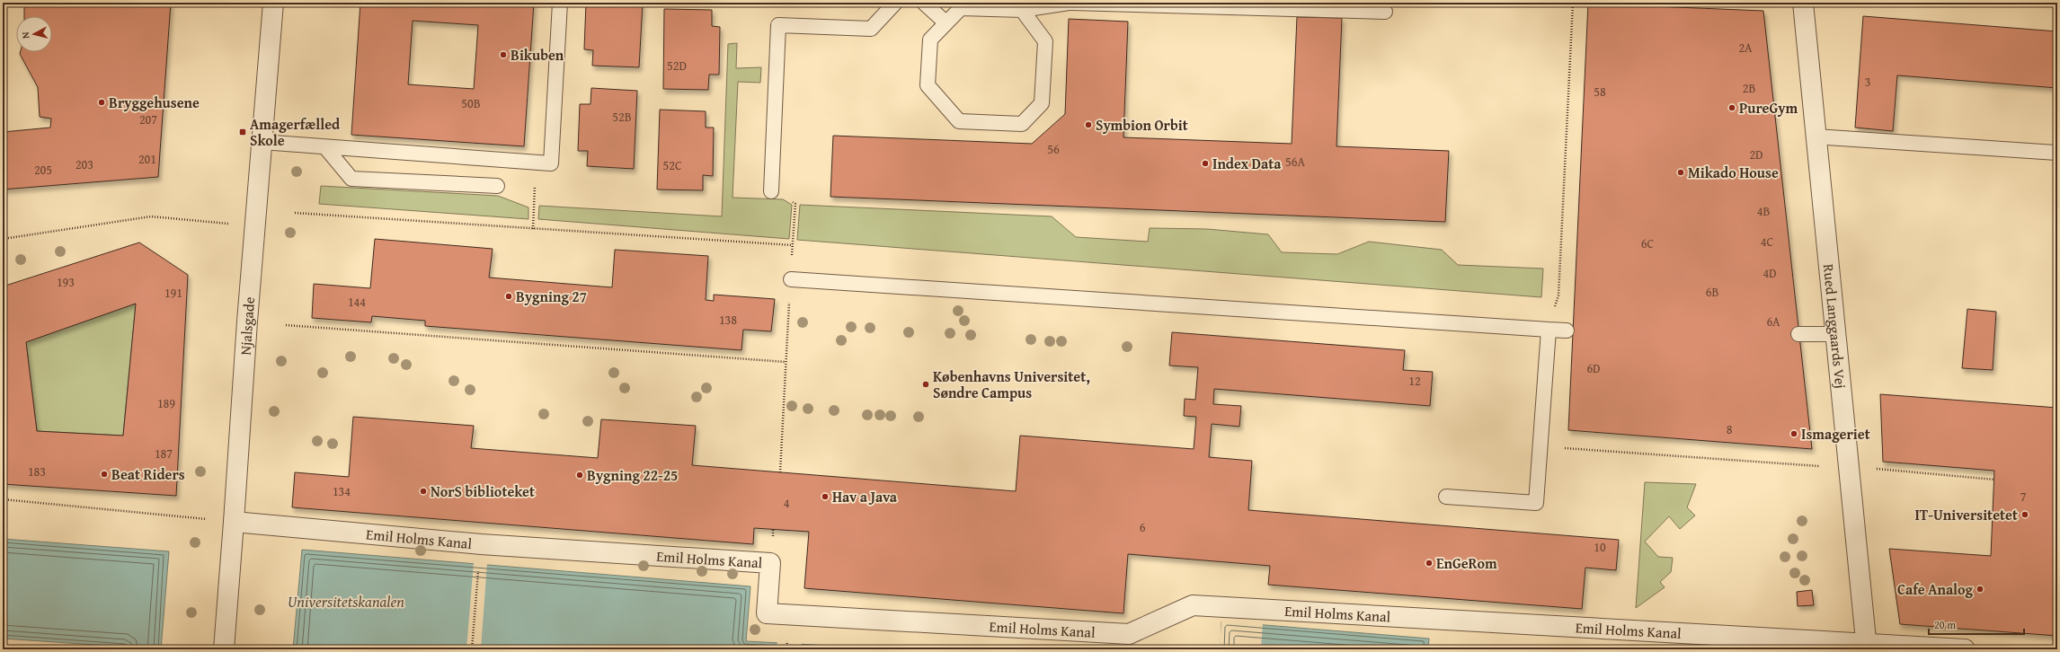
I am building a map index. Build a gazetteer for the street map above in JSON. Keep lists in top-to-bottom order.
{
  "streets": {
    "street": ["Njalsgade", "Rued Langgaards Vej", "Emil Holms Kanal"]
  },
  "crossings": [
    ["Njalsgade", "Emil Holms Kanal"],
    ["Rued Langgaards Vej", "Emil Holms Kanal"]
  ],
  "water": ["Universitetskanalen"],
  "places": {
    "other": [
      "Bikuben",
      "Bryggehusene",
      "PureGym",
      "Symbion Orbit",
      "Index Data",
      "Mikado House",
      "Bygning 27",
      "Københavns Universitet, Søndre Campus",
      "Ismageriet",
      "Beat Riders",
      "Bygning 22-25",
      "NorS biblioteket",
      "Hav a Java",
      "IT-Universitetet",
      "EnGeRom",
      "Cafe Analog"
    ],
    "transit": ["Amagerfælled Skole"]
  },
  "house_numbers": [
    "2A",
    "52D",
    "3",
    "2B",
    "58",
    "50B",
    "52B",
    "207",
    "56",
    "2D",
    "201",
    "56A",
    "203",
    "52C",
    "205",
    "4B",
    "4C",
    "6C",
    "4D",
    "193",
    "6B",
    "191",
    "144",
    "138",
    "6A",
    "6D",
    "12",
    "189",
    "8",
    "187",
    "183",
    "134",
    "7",
    "4",
    "6",
    "10"
  ],
  "scale_bar": "20 m",
  "north": "left"
}
